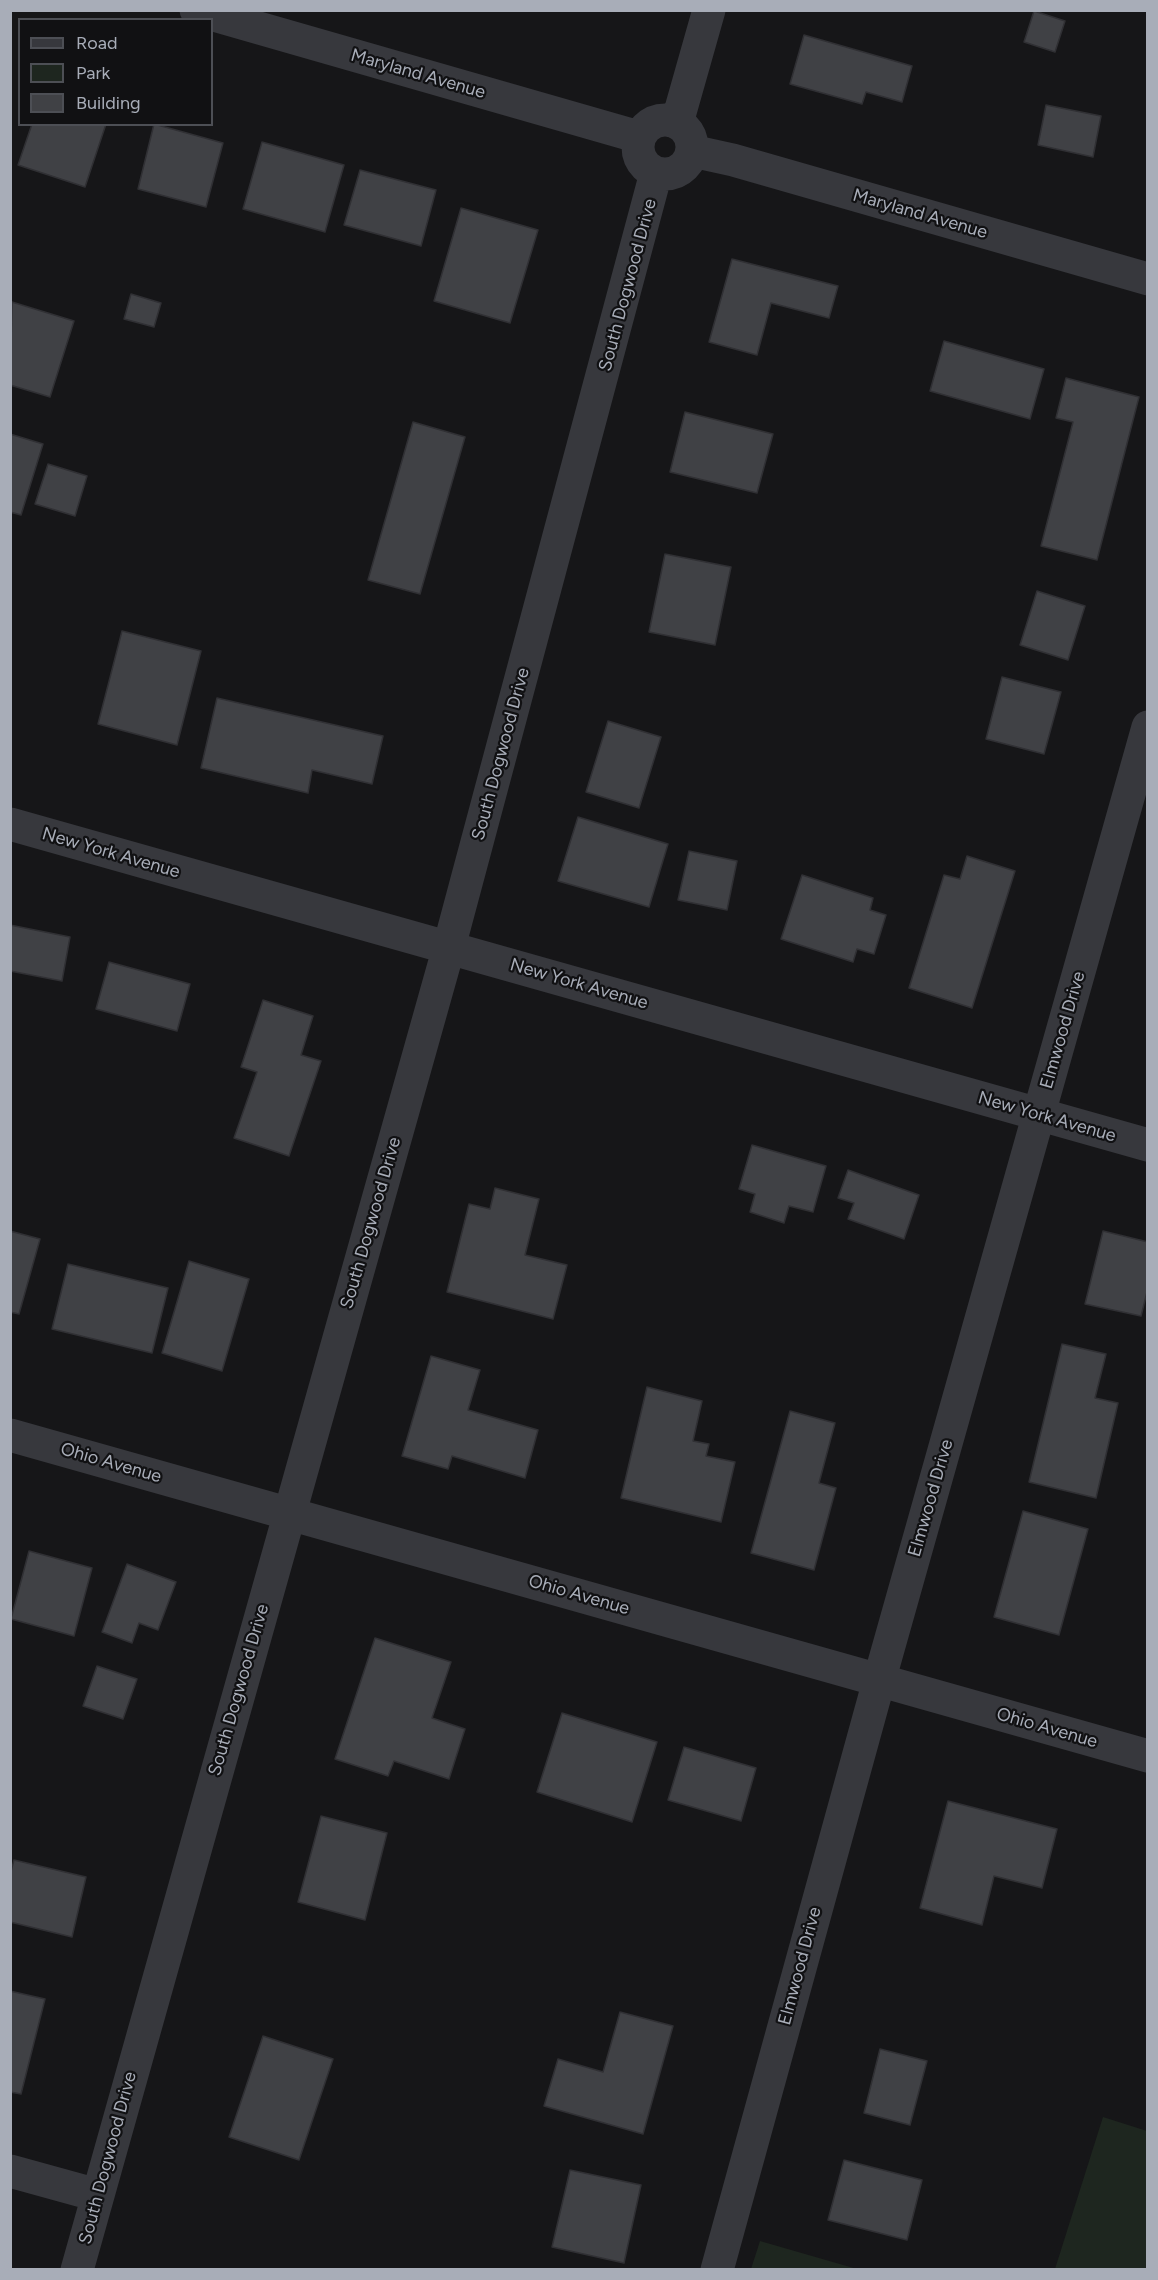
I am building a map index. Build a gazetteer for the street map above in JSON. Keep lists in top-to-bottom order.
{
  "streets": {
    "street": [
      "Maryland Avenue",
      "South Dogwood Drive",
      "New York Avenue",
      "Elmwood Drive",
      "Ohio Avenue"
    ]
  },
  "crossings": [
    ["Maryland Avenue", "South Dogwood Drive"],
    ["South Dogwood Drive", "New York Avenue"],
    ["South Dogwood Drive", "Ohio Avenue"],
    ["New York Avenue", "Elmwood Drive"],
    ["Elmwood Drive", "Ohio Avenue"]
  ],
  "legend": ["Road", "Park", "Building"]
}
